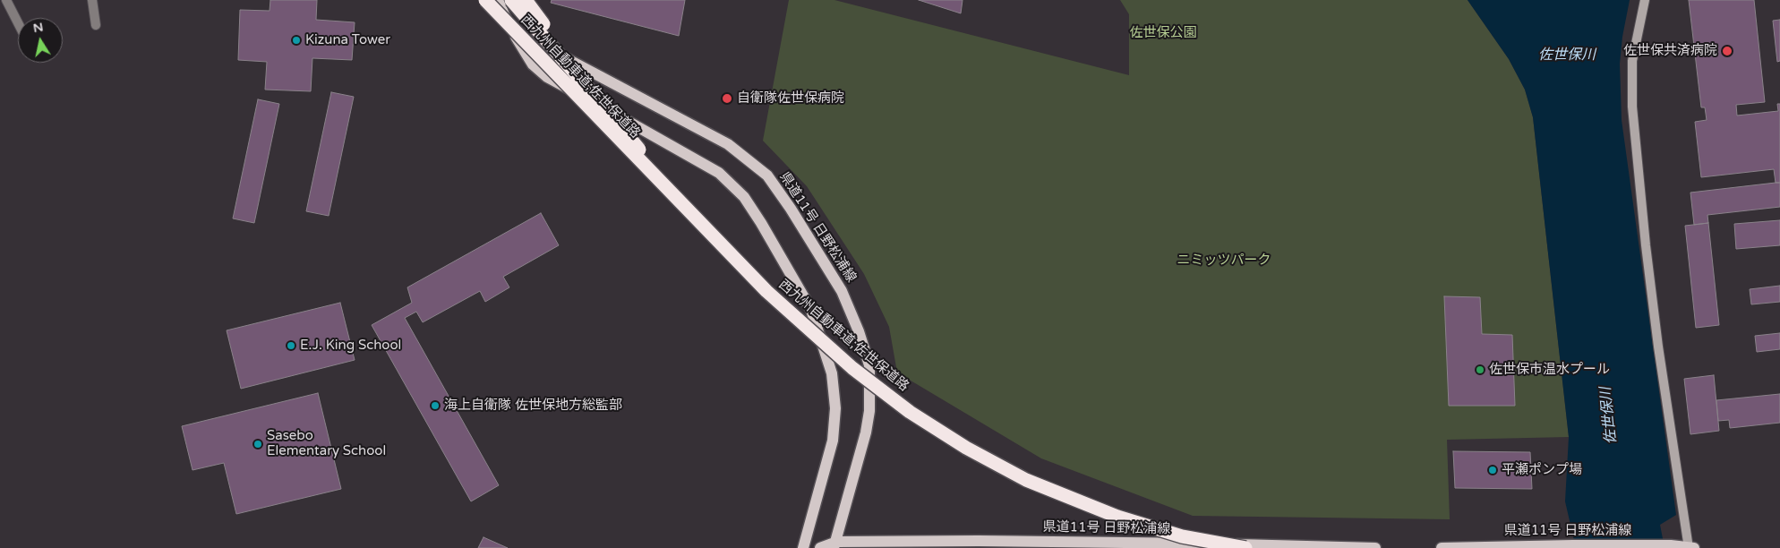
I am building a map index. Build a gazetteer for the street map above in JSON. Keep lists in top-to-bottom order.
{
  "streets": {
    "highway": ["西九州自動車道;佐世保道路"],
    "main road": ["県道11号 日野松浦線"]
  },
  "water": ["佐世保川"],
  "parks": ["佐世保公園", "ニミッツパーク"],
  "places": [
    "Kizuna Tower",
    "佐世保共済病院",
    "自衛隊佐世保病院",
    "E.J. King School",
    "佐世保市温水プール",
    "海上自衛隊 佐世保地方総監部",
    "Sasebo Elementary School",
    "平瀬ポンプ場"
  ],
  "north": "top"
}
